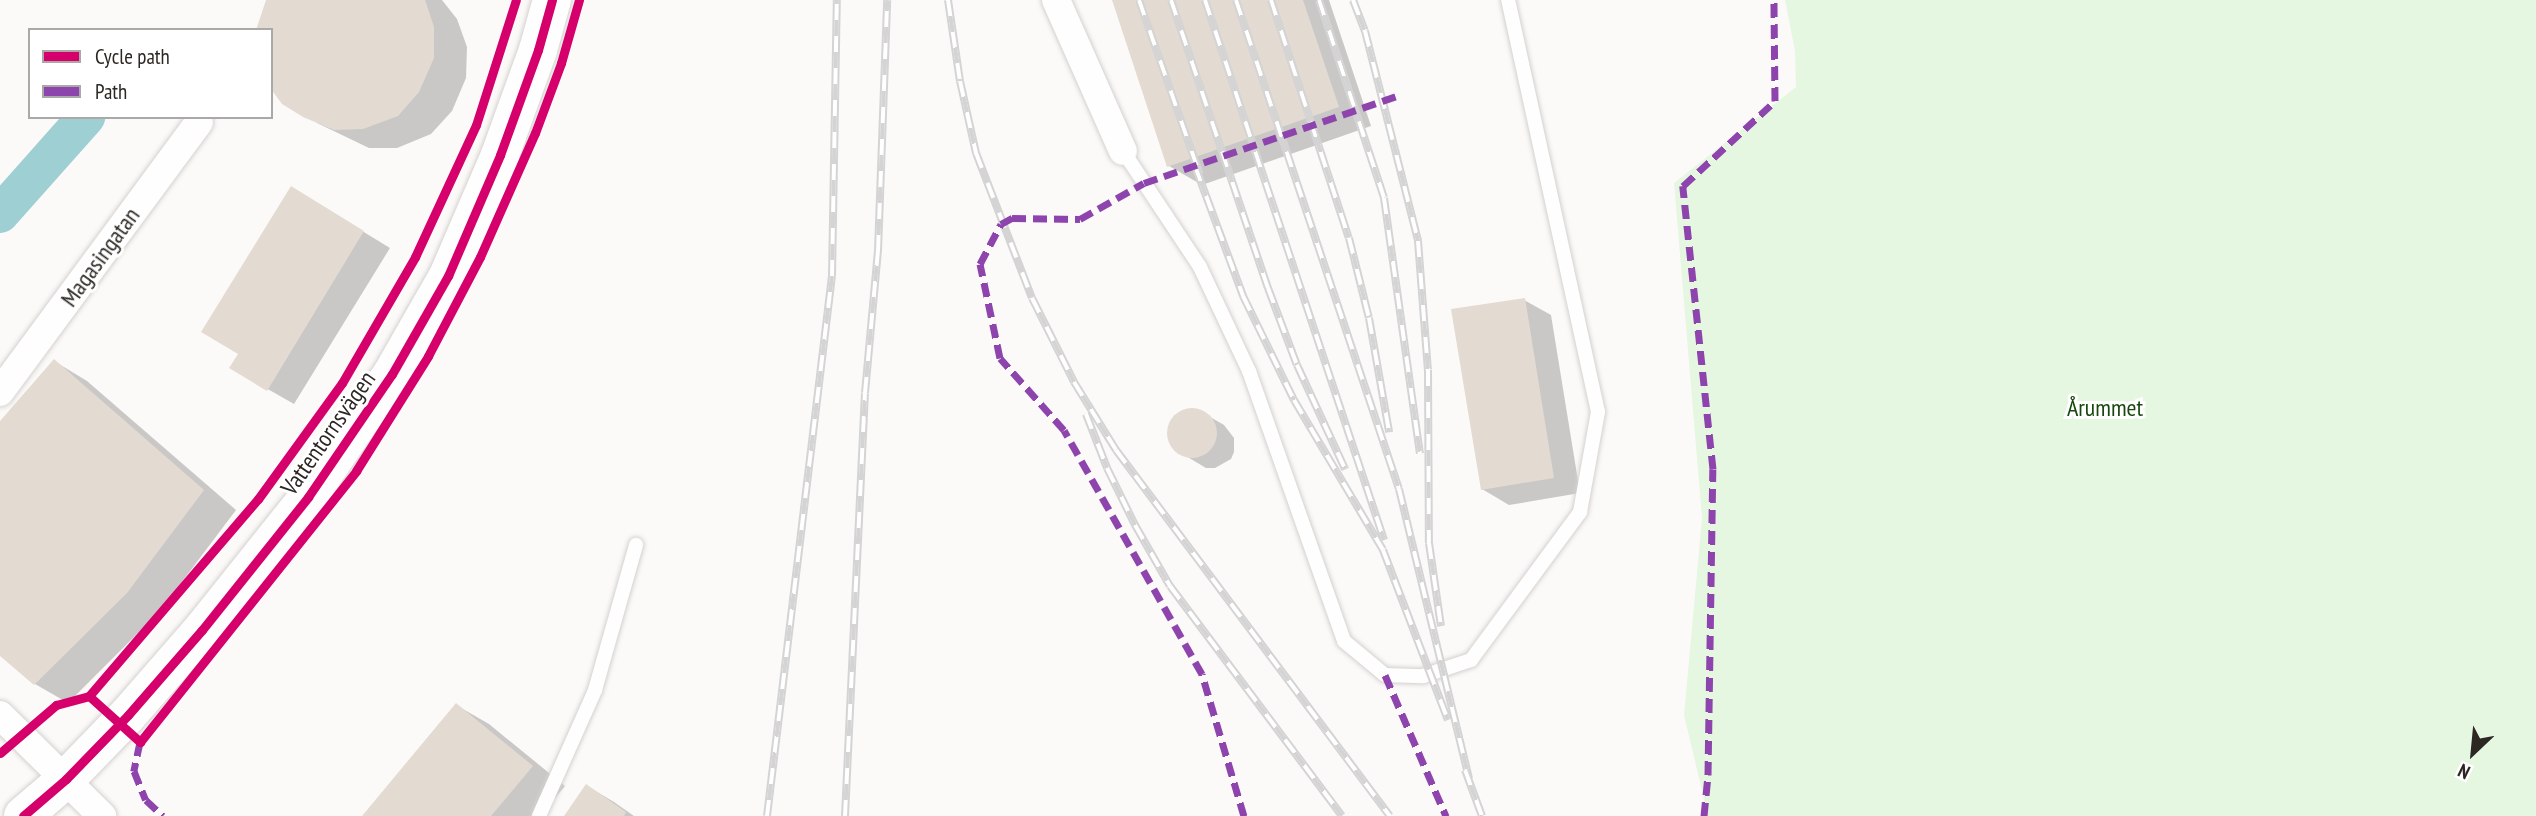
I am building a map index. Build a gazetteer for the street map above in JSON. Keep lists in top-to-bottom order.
{
  "streets": {
    "street": ["Magasingatan", "Vattentornsvägen"]
  },
  "parks": ["Årummet"],
  "legend": ["Cycle path", "Path"],
  "north": "bottom left"
}
